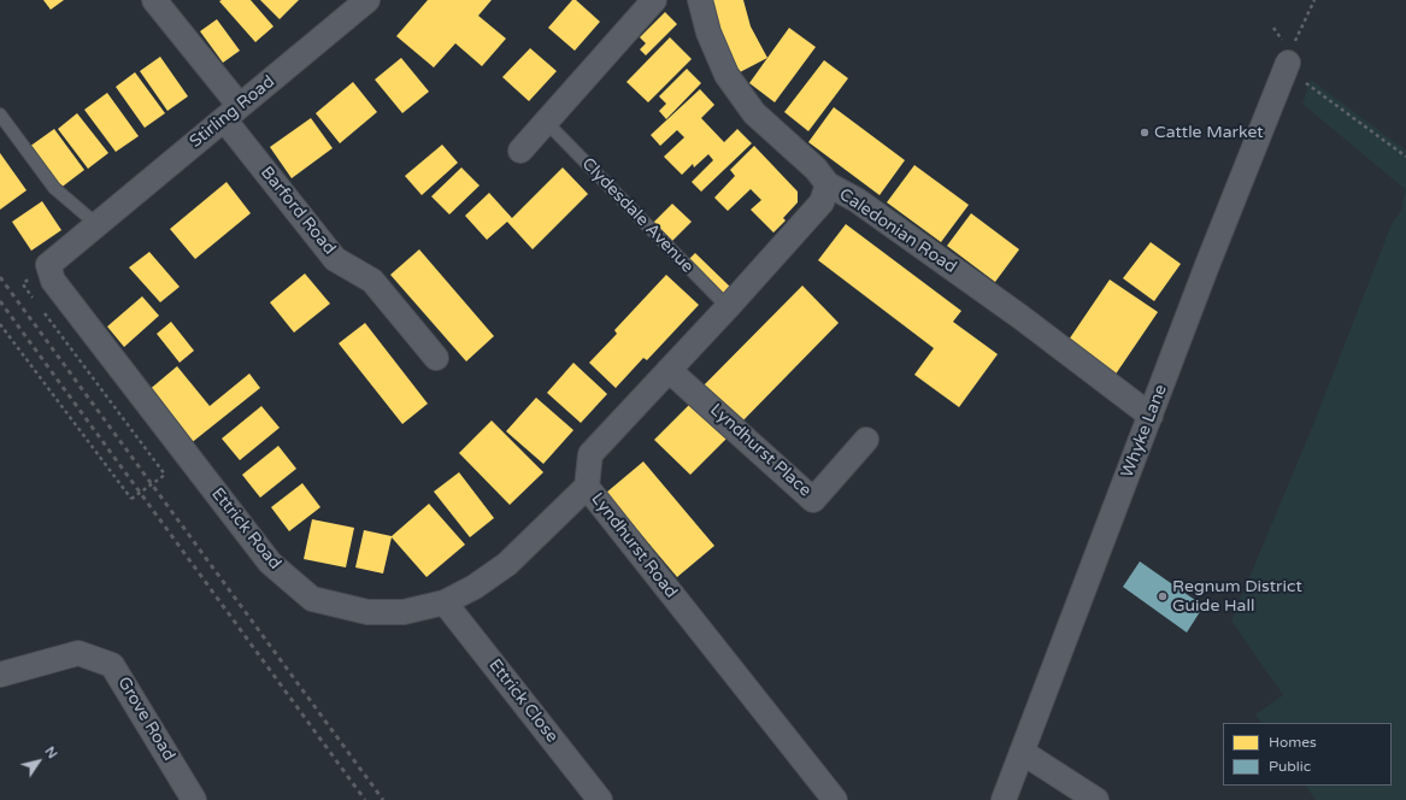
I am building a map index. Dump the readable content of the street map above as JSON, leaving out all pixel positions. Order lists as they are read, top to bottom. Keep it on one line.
{"streets":{"street":["Stirling Road","Barford Road","Caledonian Road","Whyke Lane","Lyndhurst Place","Ettrick Road","Lyndhurst Road","Ettrick Close","Grove Road"],"lane":["Clydesdale Avenue"]},"crossings":[["Stirling Road","Barford Road"],["Stirling Road","Ettrick Road"],["Clydesdale Avenue","Lyndhurst Road"],["Caledonian Road","Whyke Lane"],["Caledonian Road","Lyndhurst Road"],["Lyndhurst Place","Lyndhurst Road"],["Ettrick Road","Lyndhurst Road"],["Ettrick Road","Ettrick Close"]],"places":["Cattle Market","Regnum District Guide Hall"],"legend":["Homes","Public"],"north":"top right"}
